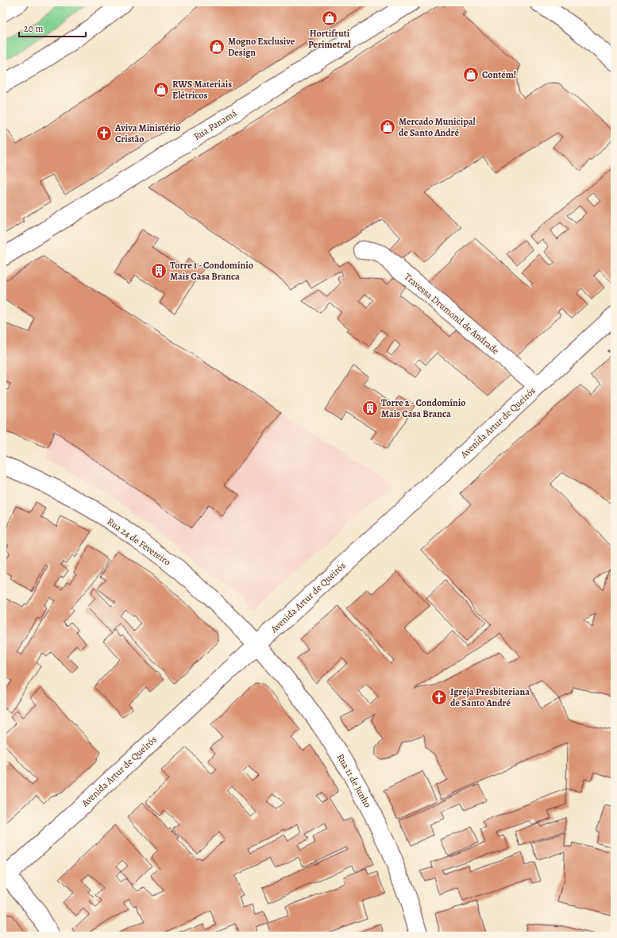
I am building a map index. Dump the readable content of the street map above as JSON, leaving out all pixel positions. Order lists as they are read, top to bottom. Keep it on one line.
{"streets":{"main road":["Rua Panamá","Travessa Drumond de Andrade","Avenida Artur de Queirós","Rua 24 de Fevereiro","Rua 11 de Junho"]},"crossings":[["Travessa Drumond de Andrade","Avenida Artur de Queirós"],["Avenida Artur de Queirós","Rua 24 de Fevereiro"],["Avenida Artur de Queirós","Rua 11 de Junho"],["Rua 24 de Fevereiro","Rua 11 de Junho"]],"places":{"shop":["Hortifruti Perimetral","Mogno Exclusive Design","Contém!","RWS Materiais Elétricos","Mercado Municipal de Santo André"],"church":["Aviva Ministério Cristão","Igreja Presbiteriana de Santo André"],"building":["Torre 1 - Condomínio Mais Casa Branca","Torre 2 - Condomínio Mais Casa Branca"]},"scale_bar":"20 m"}
